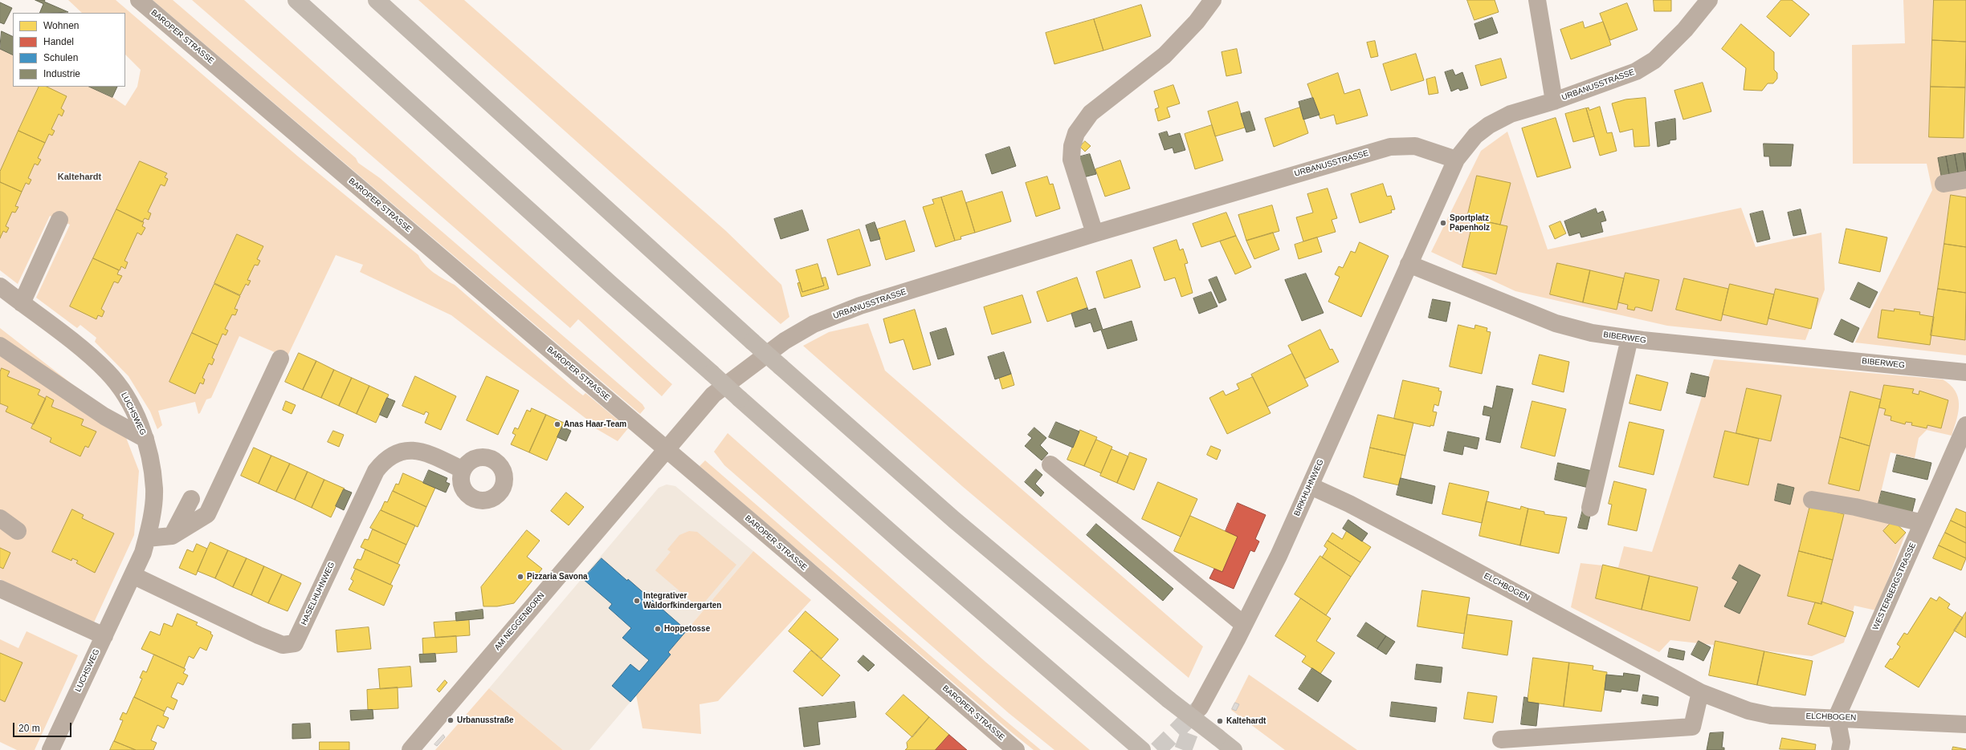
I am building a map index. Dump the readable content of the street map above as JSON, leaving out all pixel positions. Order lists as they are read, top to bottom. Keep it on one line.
{"streets":{"street":["BAROPER STRASSE","URBANUSSTRASSE","BIBERWEG","LUCHSWEG","BIRKHUHNWEG","WESTERBERGSTRASSE","ELCHBOGEN","HASELHUHNWEG","AM NEGGENBORN"]},"crossings":[["BAROPER STRASSE","URBANUSSTRASSE"],["BAROPER STRASSE","AM NEGGENBORN"],["URBANUSSTRASSE","AM NEGGENBORN"],["BIBERWEG","BIRKHUHNWEG"],["LUCHSWEG","HASELHUHNWEG"],["BIRKHUHNWEG","ELCHBOGEN"],["WESTERBERGSTRASSE","ELCHBOGEN"]],"districts":["Kaltehardt"],"places":["Sportplatz Papenholz","Anas Haar-Team","Pizzaria Savona","Integrativer Waldorfkindergarten","Hoppetosse","Urbanusstraße","Kaltehardt"],"legend":["Wohnen","Handel","Schulen","Industrie"],"scale_bar":"20 m"}
